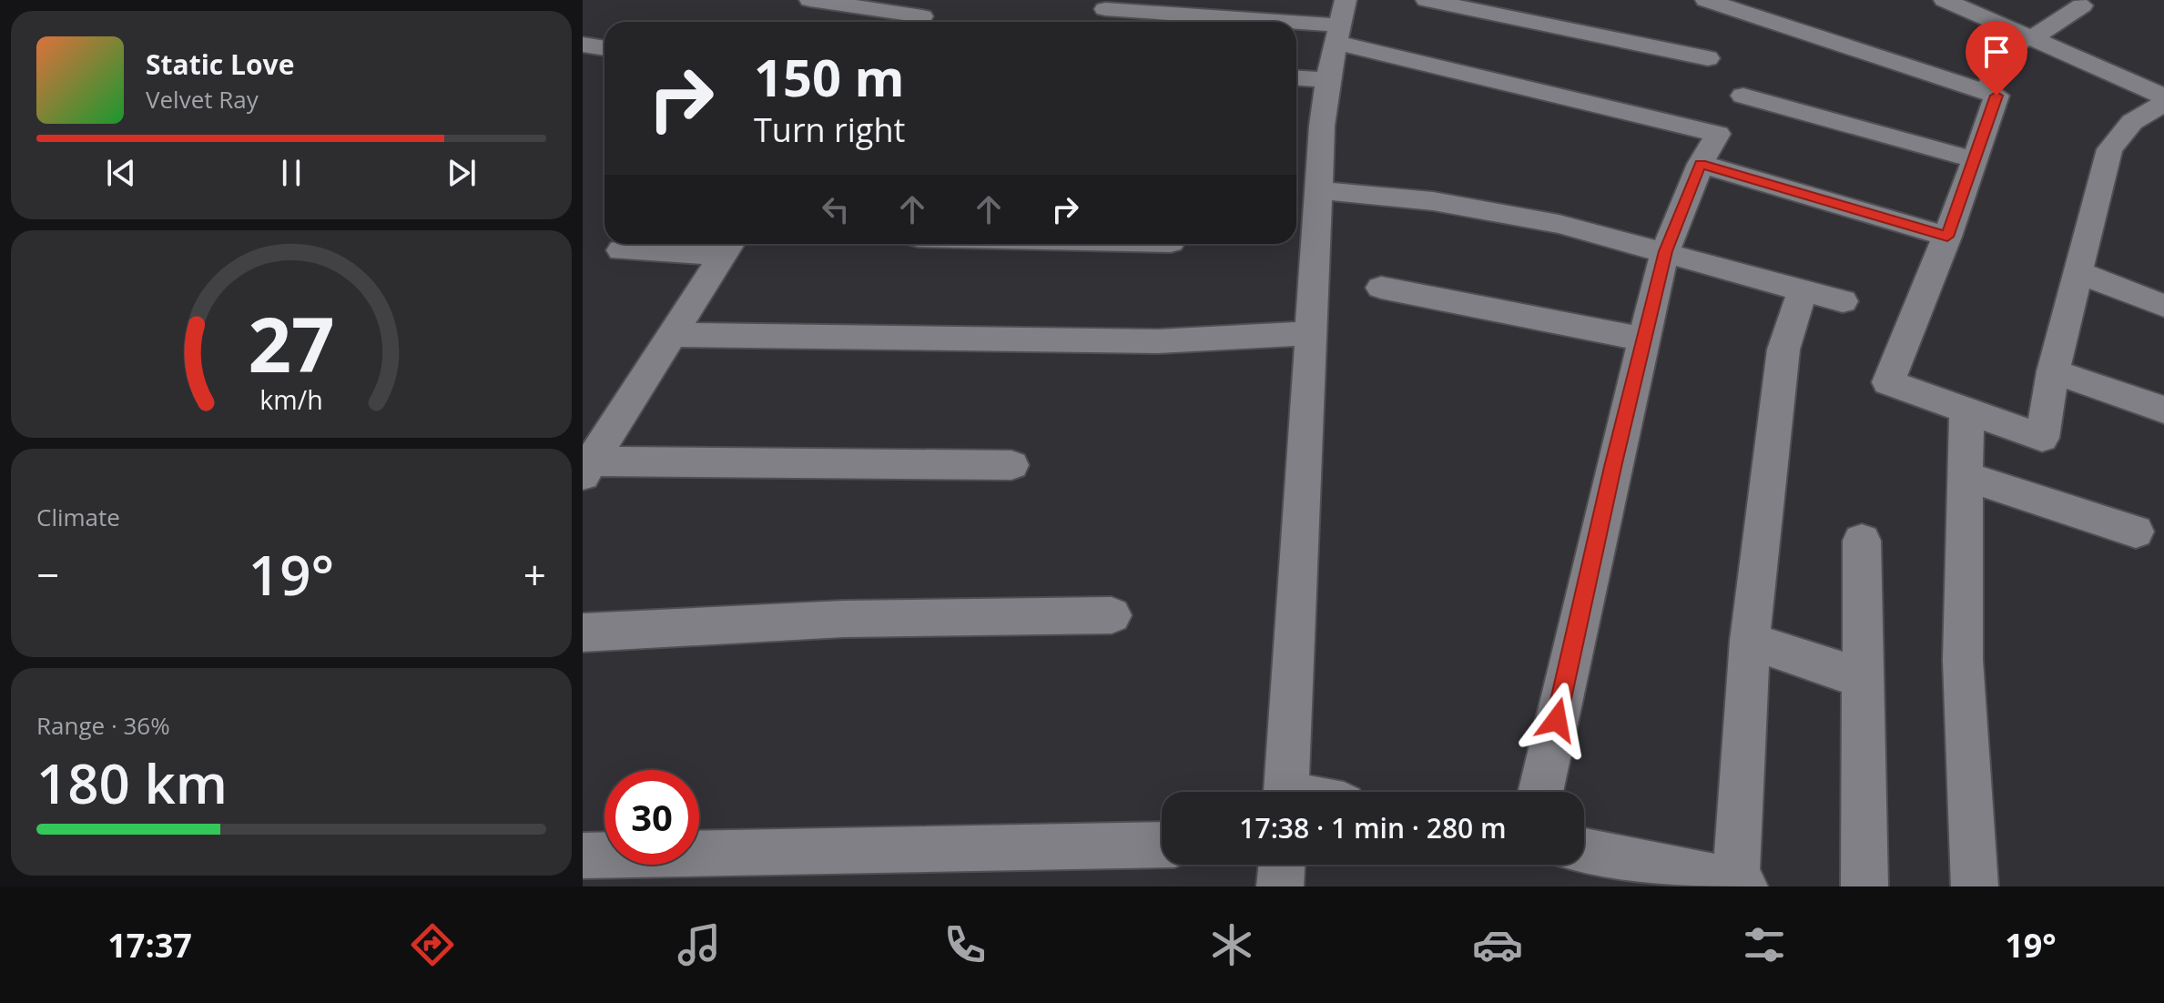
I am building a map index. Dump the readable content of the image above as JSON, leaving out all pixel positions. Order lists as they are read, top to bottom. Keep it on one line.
{"page":{"turn":["150 m","Turn right"],"song":["Static Love","Velvet Ray"],"tile":["Climate",["Range · 36%","180 km"]],"heat":["−","19°","+"],"limit":"30","trip":"17:38 · 1 min · 280 m","tabs":["17:37","19°"],"gauge":["27","km/h"]}}
